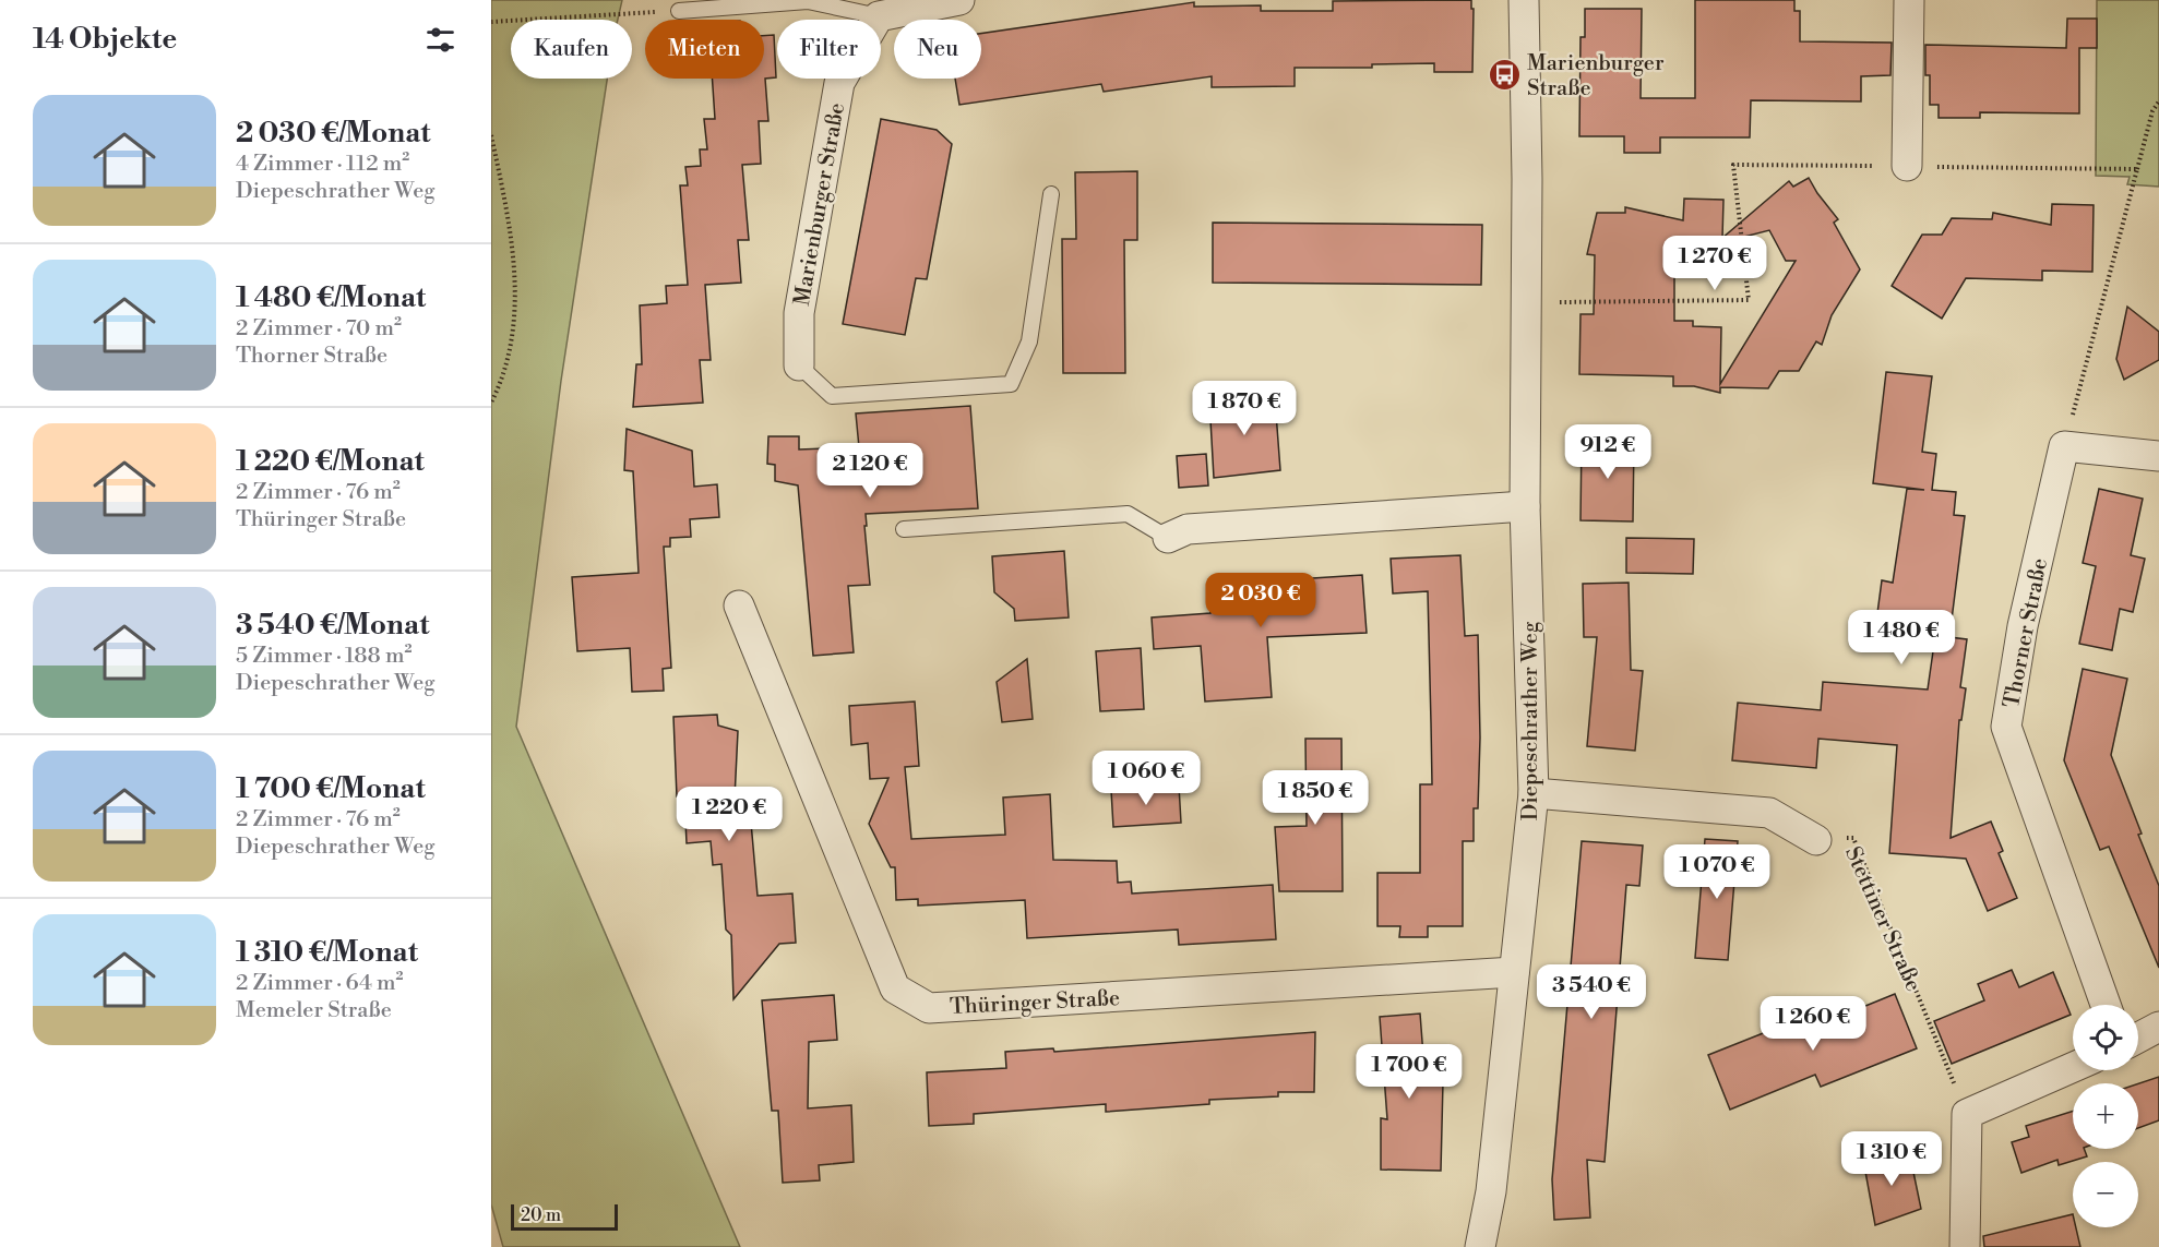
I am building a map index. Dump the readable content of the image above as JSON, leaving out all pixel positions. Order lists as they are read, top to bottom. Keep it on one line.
{"streets":{"street":["Marienburger Straße","Thorner Straße","Diepeschrather Weg","Stettiner Straße","Thüringer Straße"]},"crossings":[["Diepeschrather Weg","Stettiner Straße"],["Diepeschrather Weg","Thüringer Straße"]],"places":{"bus stop":["Marienburger Straße"]},"scale_bar":"20 m","page":{"heading":"14 Objekte","chip":["Kaufen","Mieten","Filter","Neu"],"list":[{"name":"2 030 €/Monat","note":"4 Zimmer · 112 m² · Diepeschrather Weg"},{"name":"1 480 €/Monat","note":"2 Zimmer · 70 m² · Thorner Straße"},{"name":"1 220 €/Monat","note":"2 Zimmer · 76 m² · Thüringer Straße"},{"name":"3 540 €/Monat","note":"5 Zimmer · 188 m² · Diepeschrather Weg"},{"name":"1 700 €/Monat","note":"2 Zimmer · 76 m² · Diepeschrather Weg"},{"name":"1 310 €/Monat","note":"2 Zimmer · 64 m² · Memeler Straße"}],"price":["1 270 €","1 870 €","912 €","2 120 €","2 030 €","1 480 €","1 060 €","1 850 €","1 220 €","1 070 €","3 540 €","1 260 €","1 700 €","1 310 €"],"map_buttons":["+","−"],"scale":"20 m"}}
